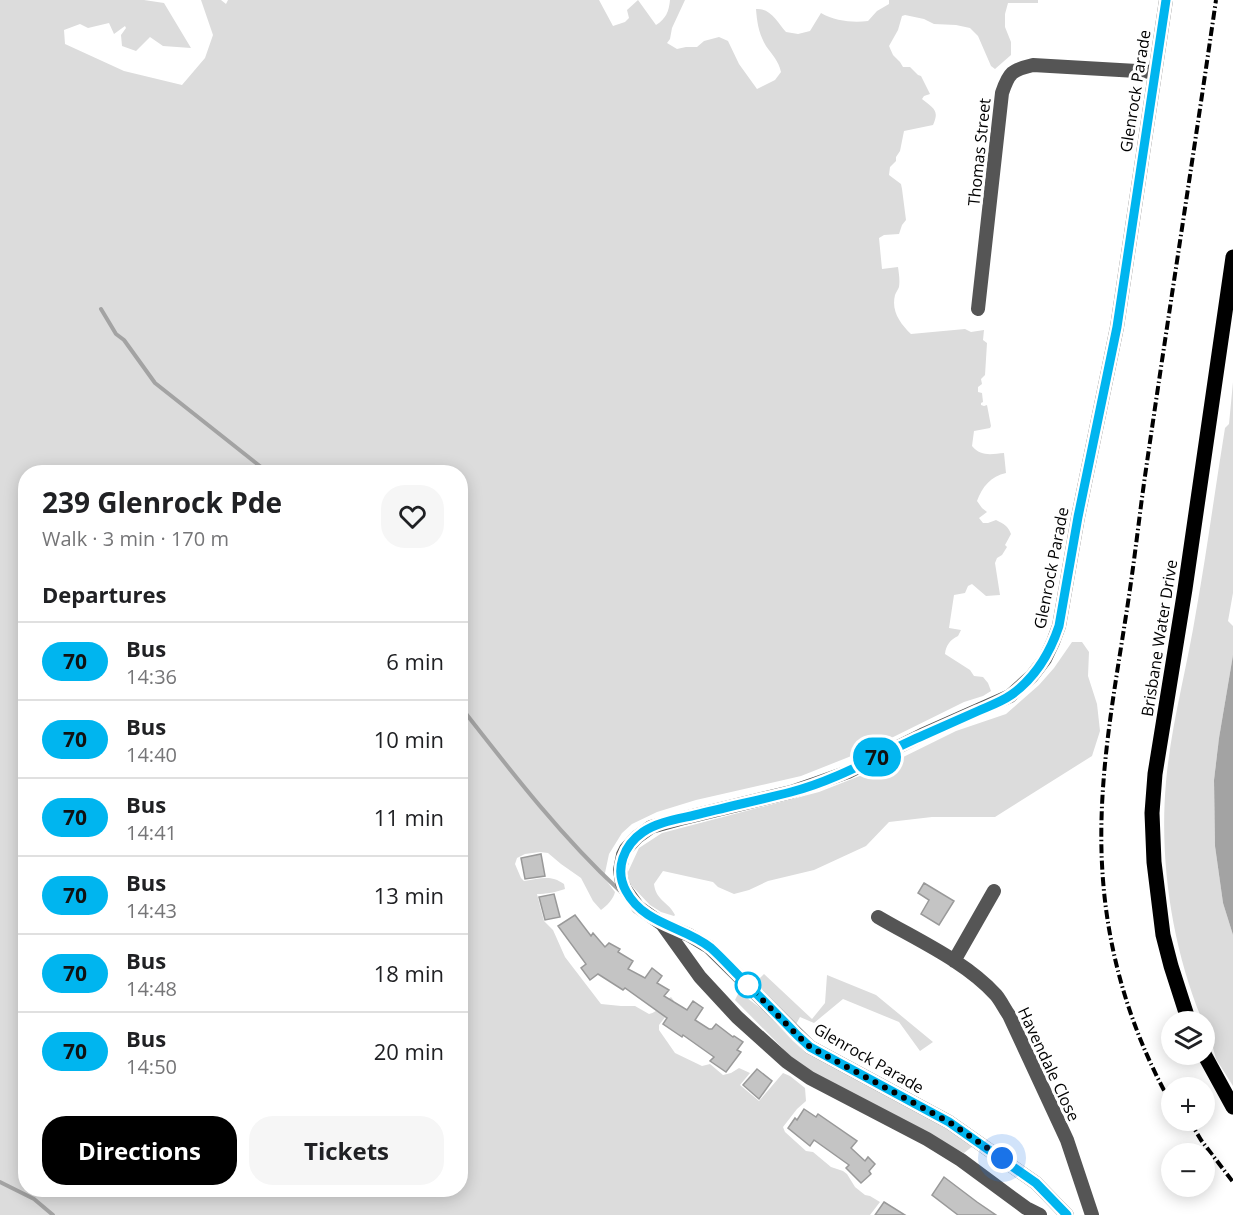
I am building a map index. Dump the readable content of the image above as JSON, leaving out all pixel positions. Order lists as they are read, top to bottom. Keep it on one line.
{"streets":{"main road":["Brisbane Water Drive"],"street":["Glenrock Parade","Thomas Street","Havendale Close"]},"crossings":[["Glenrock Parade","Thomas Street"]],"lines":["bus line 70"],"page":{"on_map":"70","heading":[["239 Glenrock Pde","Walk · 3 min · 170 m"],"Departures"],"list":[{"mark":"70","name":"Bus","note":"14:36","value":"6 min"},{"mark":"70","name":"Bus","note":"14:40","value":"10 min"},{"mark":"70","name":"Bus","note":"14:41","value":"11 min"},{"mark":"70","name":"Bus","note":"14:43","value":"13 min"},{"mark":"70","name":"Bus","note":"14:48","value":"18 min"},{"mark":"70","name":"Bus","note":"14:50","value":"20 min"}],"map_buttons":["+","−"],"buttons":["Directions","Tickets"]}}
